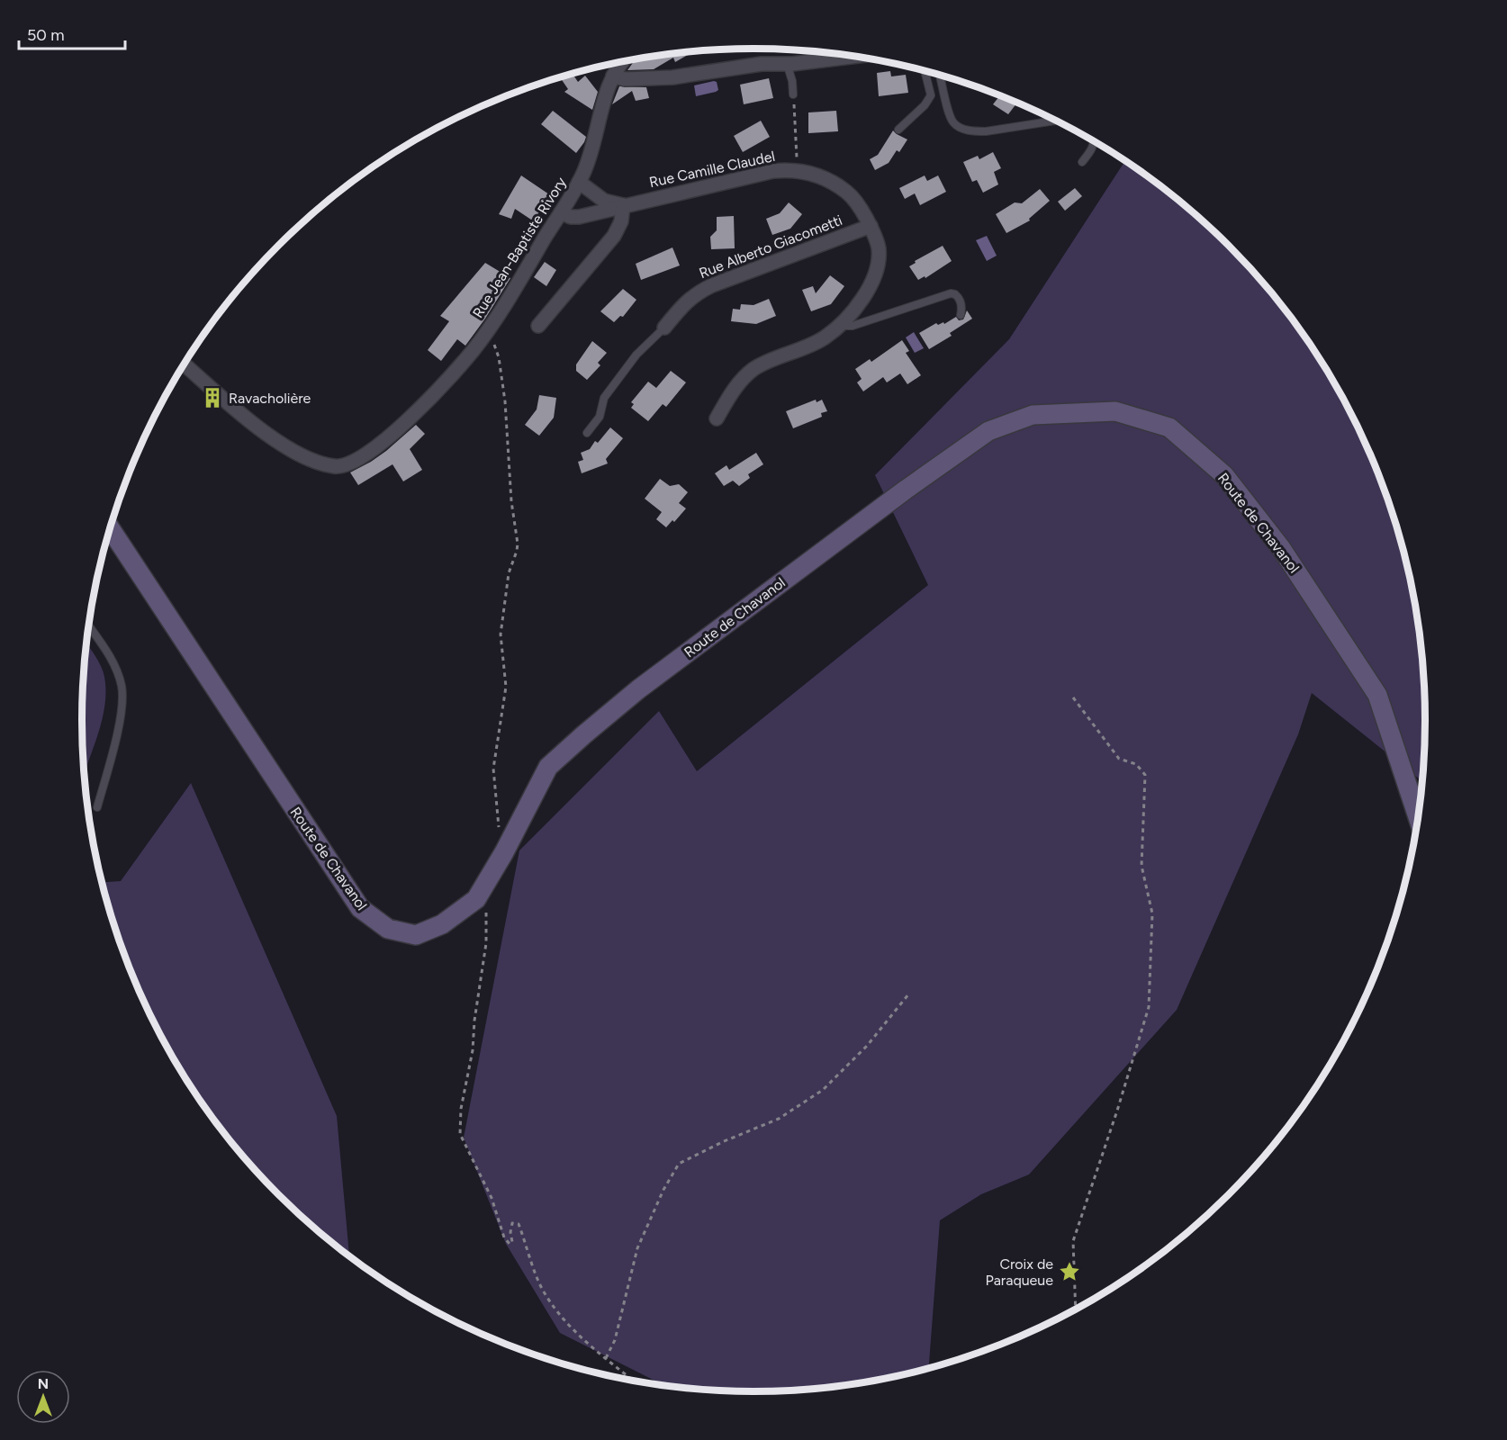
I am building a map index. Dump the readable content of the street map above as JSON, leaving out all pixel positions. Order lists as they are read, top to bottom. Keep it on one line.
{"streets":{"street":["Rue Camille Claudel","Rue Alberto Giacometti","Rue Jean-Baptiste Rivory","Route de Chavanol"]},"crossings":[["Rue Camille Claudel","Rue Alberto Giacometti"],["Rue Camille Claudel","Rue Jean-Baptiste Rivory"]],"places":{"building":["Ravacholière"],"place":["Croix de Paraqueue"]},"scale_bar":"50 m","north":"top"}
